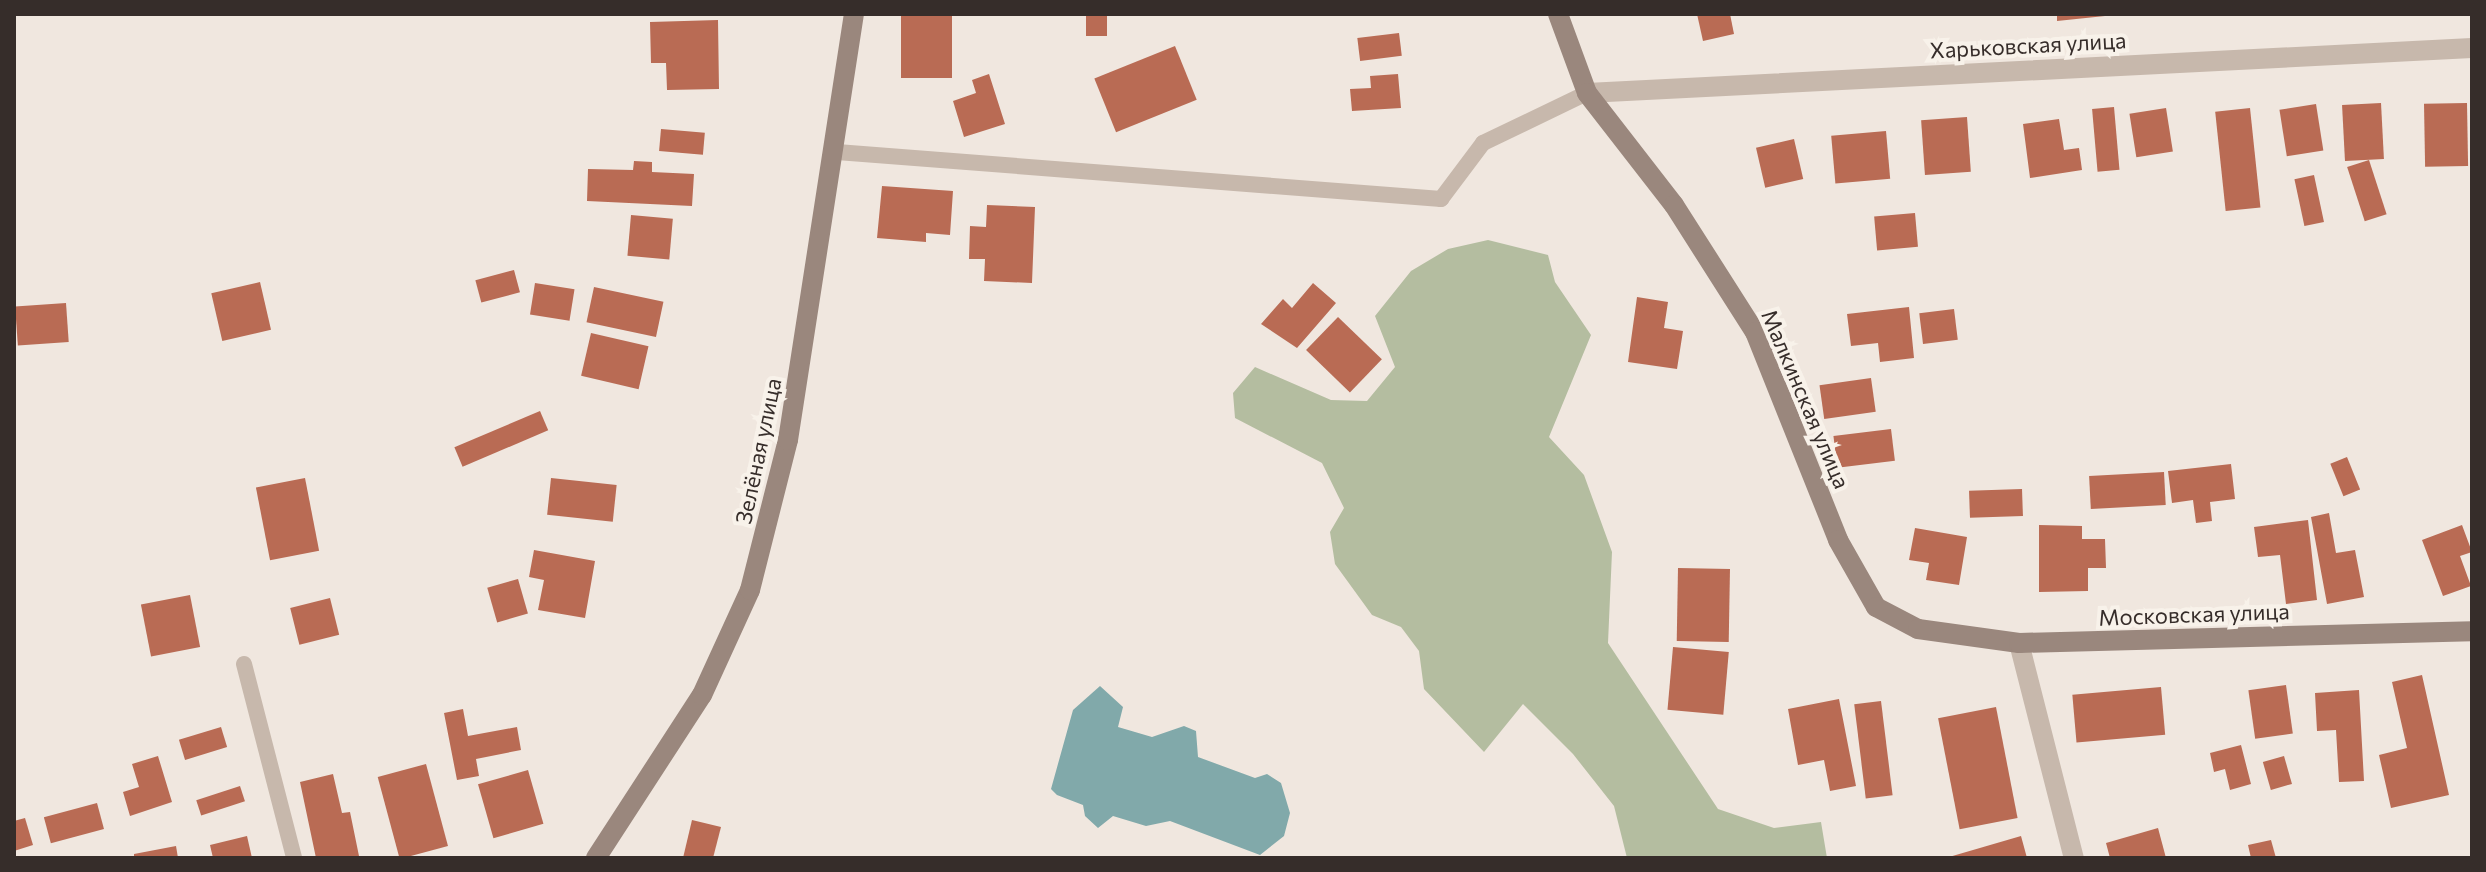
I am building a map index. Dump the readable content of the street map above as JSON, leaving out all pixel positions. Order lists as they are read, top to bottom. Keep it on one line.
{"streets":{"street":["Харьковская улица","Малкинская улица","Зелёная улица","Московская улица"]},"crossings":[["Харьковская улица","Малкинская улица"],["Малкинская улица","Московская улица"]]}
